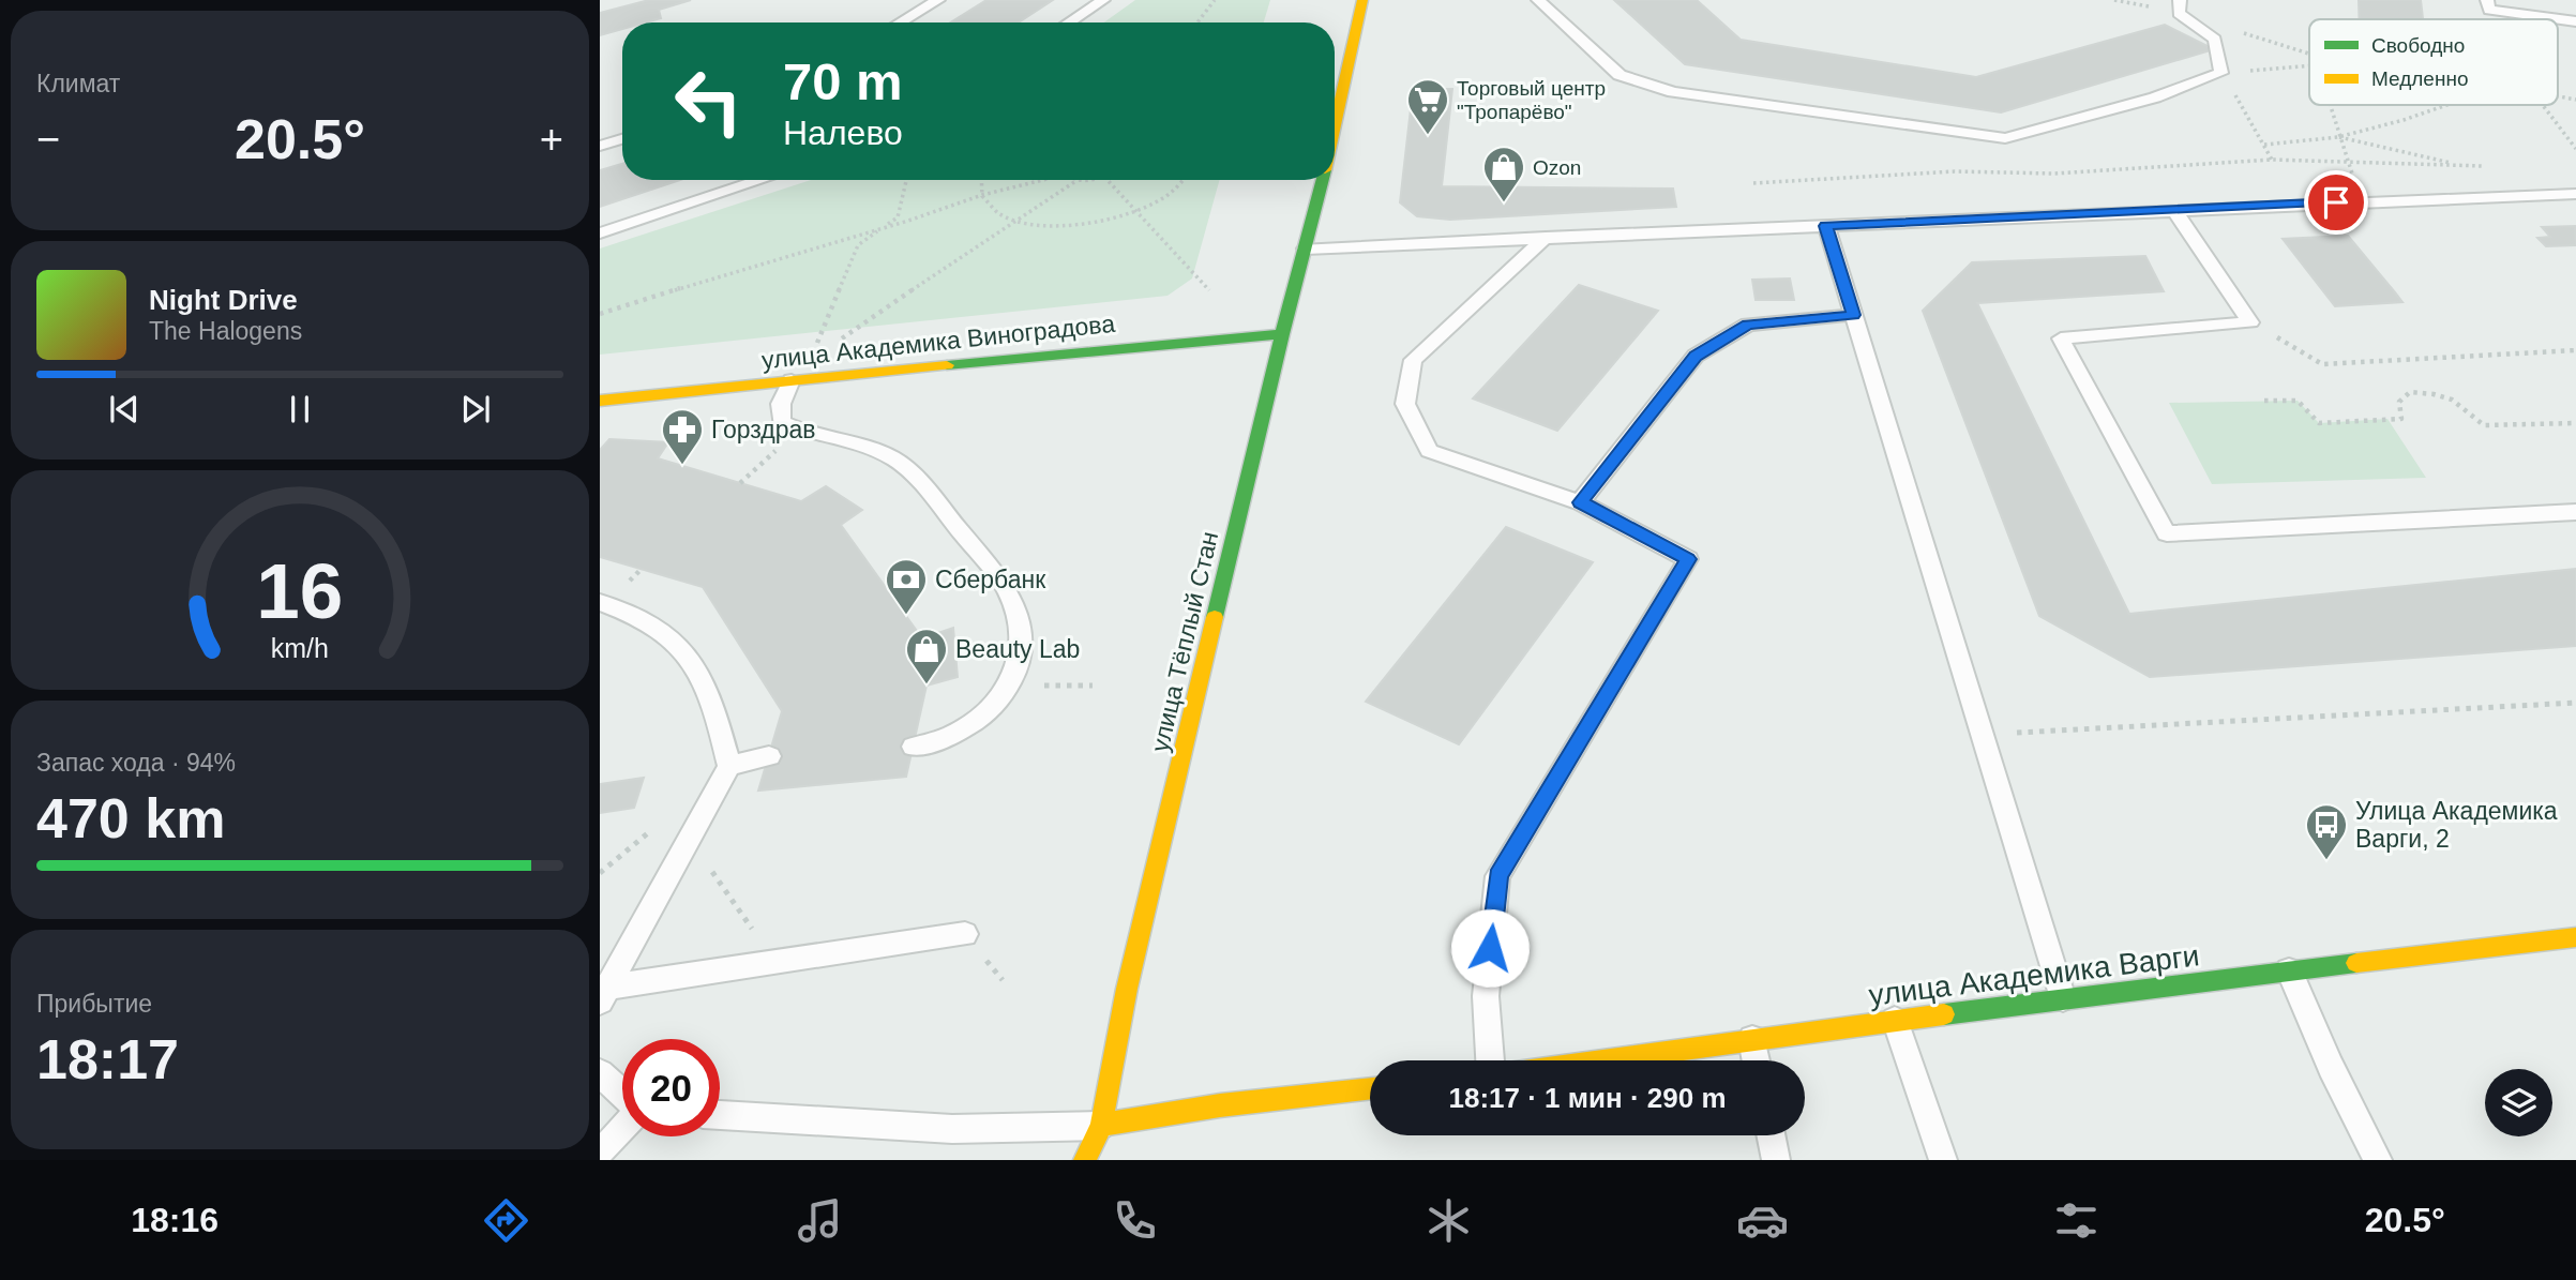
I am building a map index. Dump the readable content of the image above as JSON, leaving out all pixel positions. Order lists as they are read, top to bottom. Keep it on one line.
{"streets":{"street":["улица Академика Виноградова","улица Тёплый Стан","улица Академика Варги"]},"crossings":[["улица Академика Виноградова","улица Тёплый Стан"]],"places":{"supermarket":["Торговый центр \"Тропарёво\""],"shop":["Ozon","Beauty Lab"],"pharmacy":["Горздрав"],"bank":["Сбербанк"],"bus stop":["Улица Академика Варги, 2"]},"legend":["Свободно","Медленно"],"page":{"tile":["Климат",["Запас хода · 94%","470 km"],["Прибытие","18:17"]],"turn":["70 m","Налево"],"heat":["−","20.5°","+"],"song":["Night Drive","The Halogens"],"limit":"20","trip":"18:17 · 1 мин · 290 m","tabs":["18:16","20.5°"],"gauge":["16","km/h"]}}
